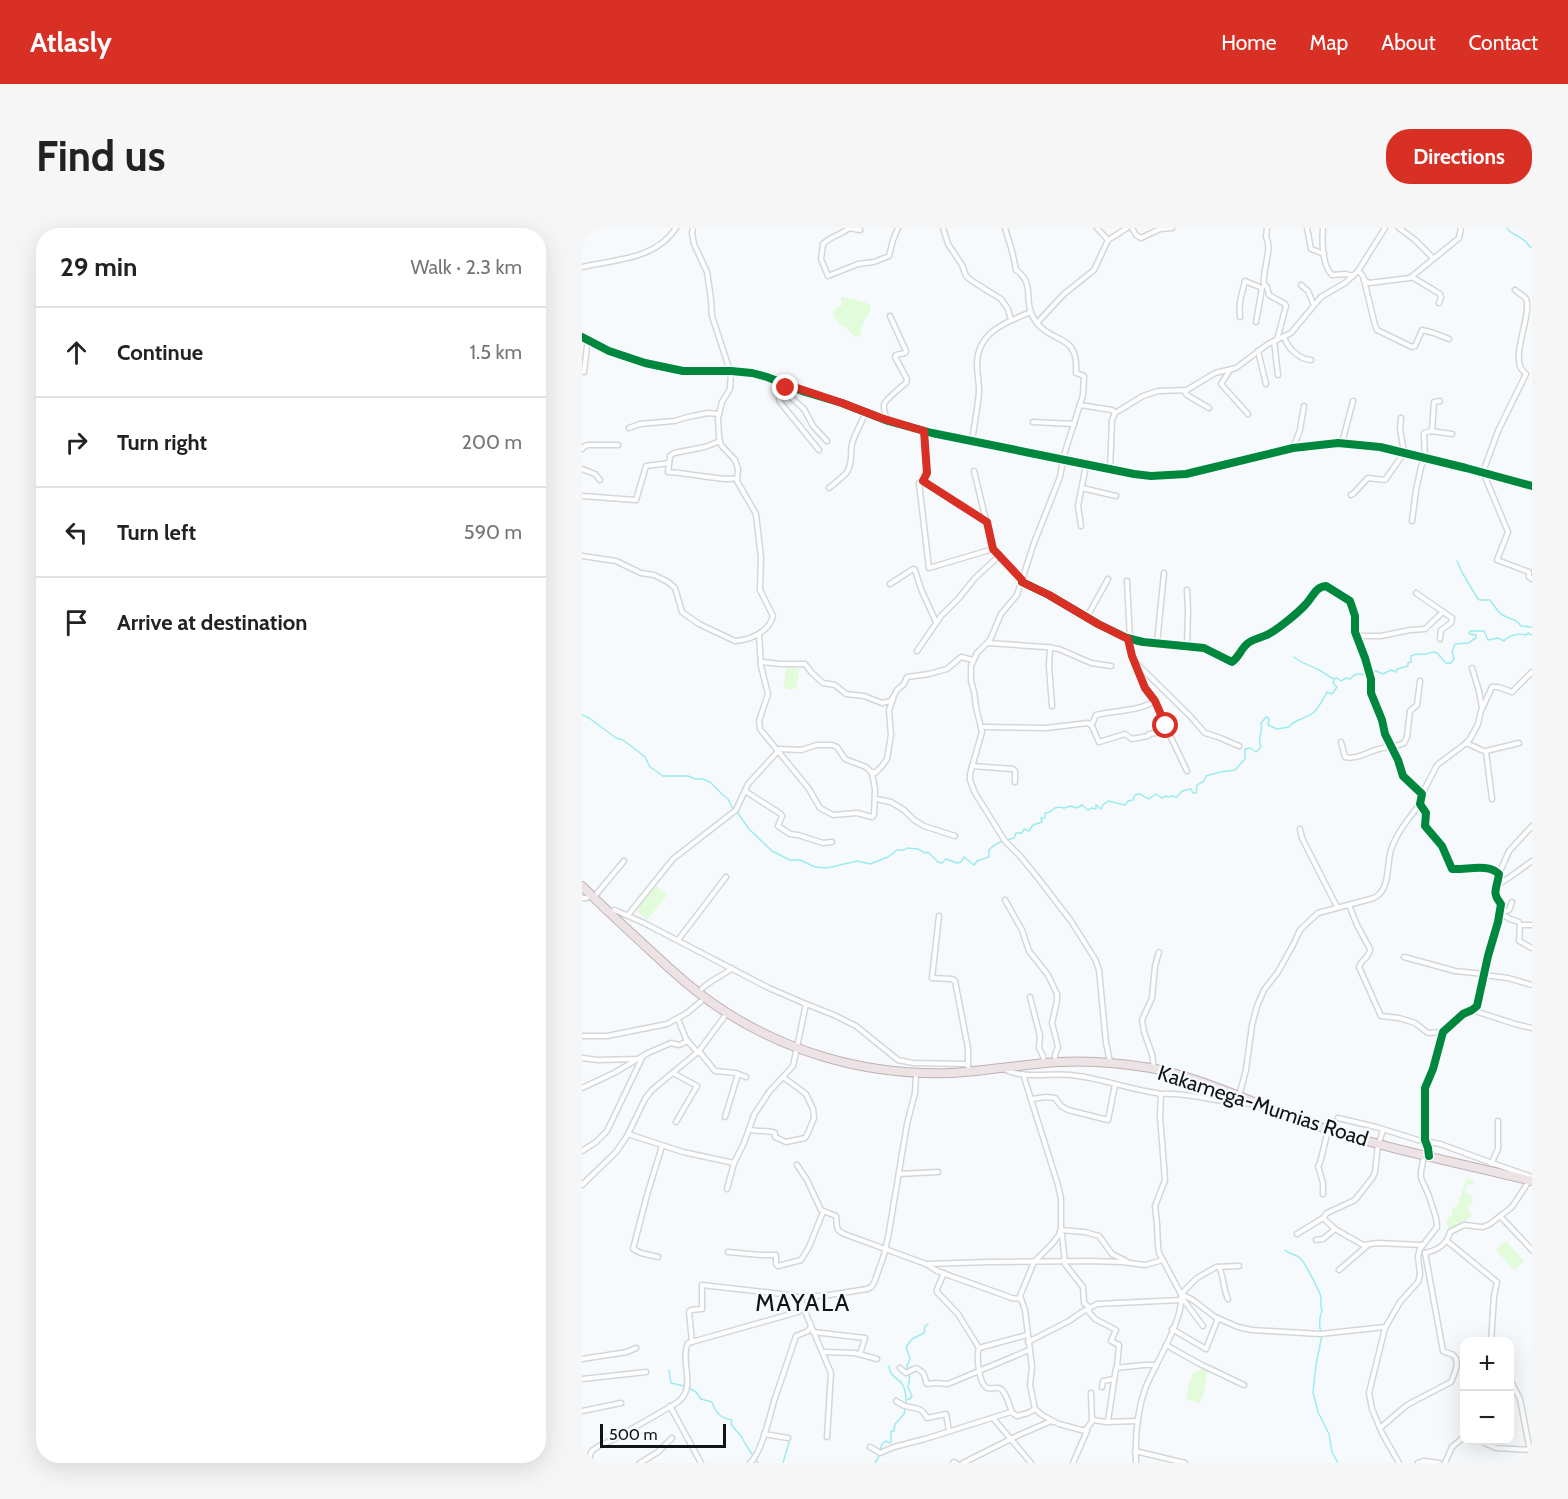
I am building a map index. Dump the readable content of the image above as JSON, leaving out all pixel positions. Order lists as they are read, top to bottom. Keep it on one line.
{"streets":{"highway":["Kakamega-Mumias Road"]},"districts":["MAYALA"],"scale_bar":"500 m","page":{"header":"Atlasly","nav":["Home","Map","About","Contact"],"buttons":"Directions","title":"Find us","heading":["29 min","Walk · 2.3 km"],"list":[["Continue","1.5 km"],["Turn right","200 m"],["Turn left","590 m"],"Arrive at destination"],"map_buttons":["+","−"],"scale":"500 m"}}
